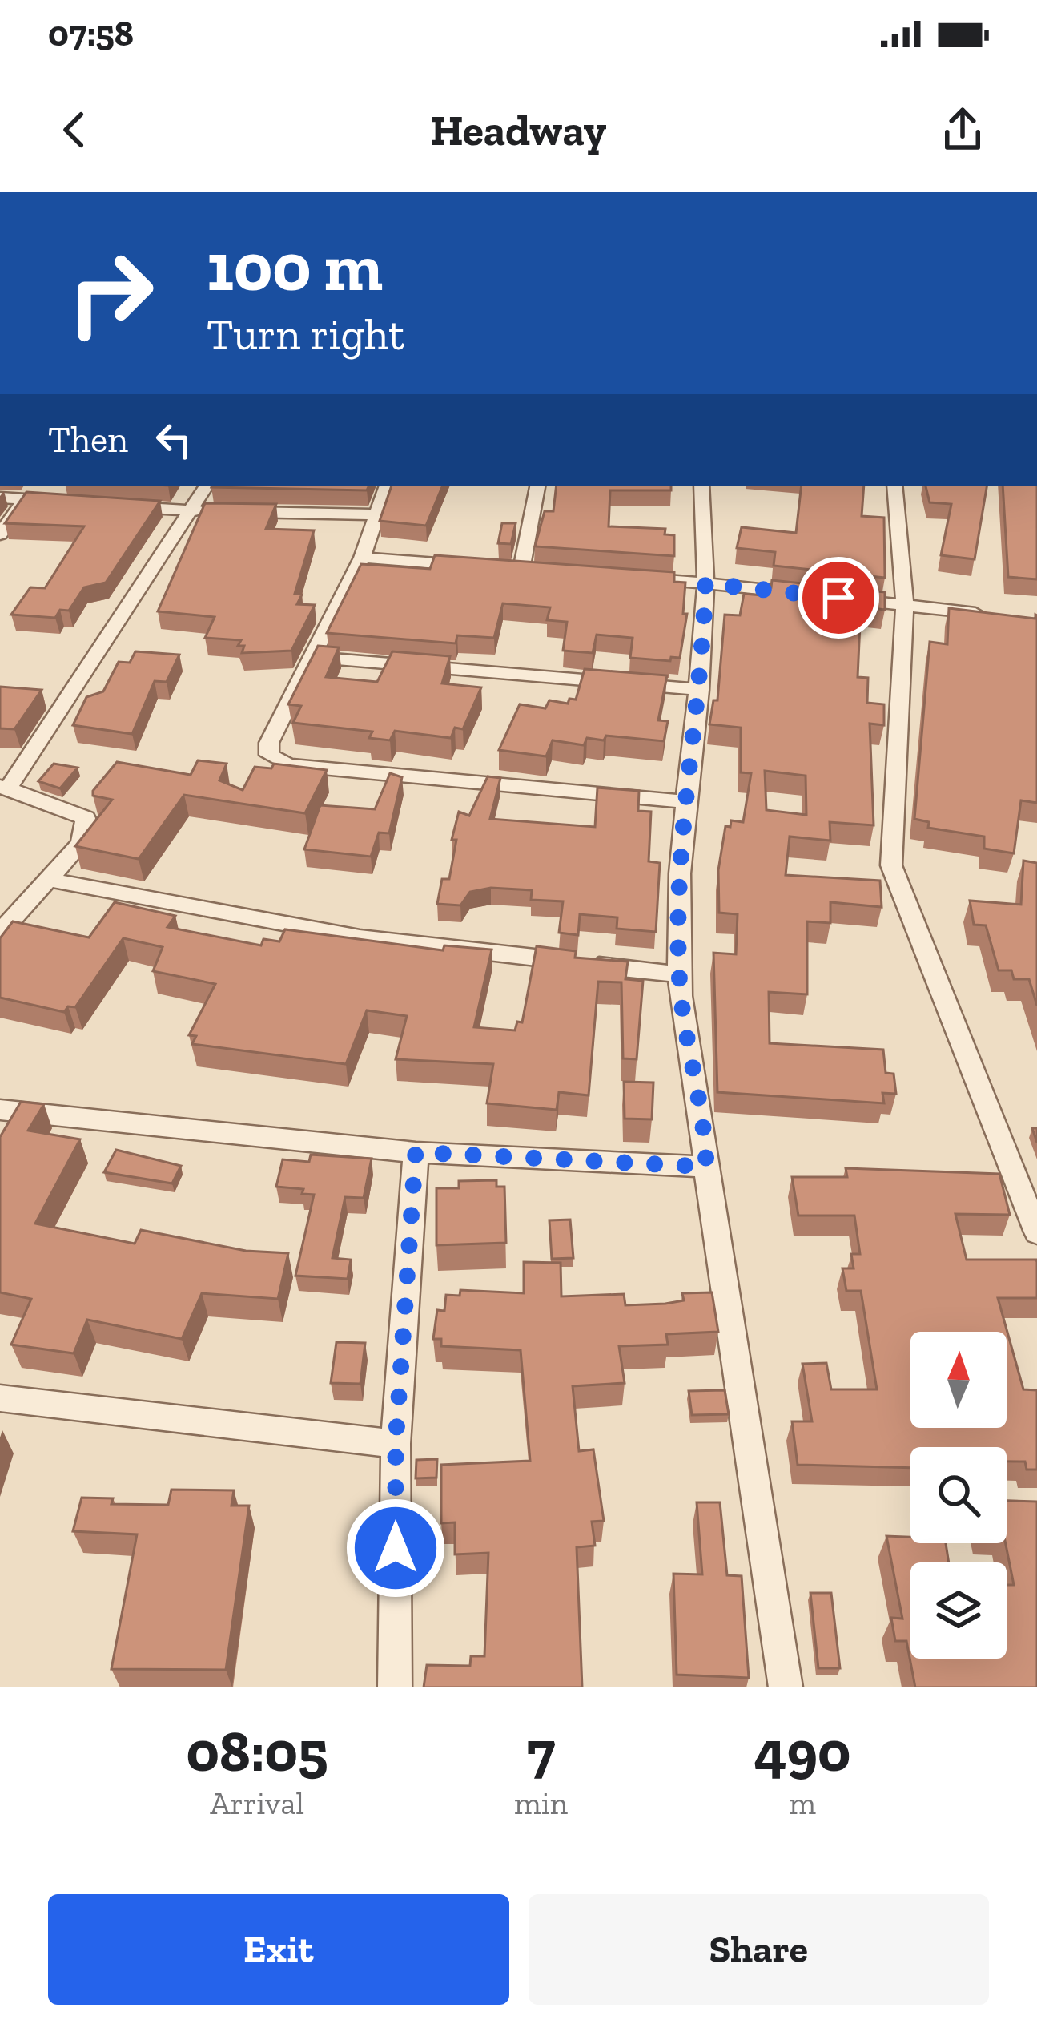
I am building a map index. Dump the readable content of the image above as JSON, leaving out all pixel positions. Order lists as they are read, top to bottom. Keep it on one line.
{"north":"top","page":{"status":"07:58","header":"Headway","turn":["100 m","Turn right"],"then":"Then","eta":["08:05","Arrival","7","min","490","m"],"buttons":["Exit","Share"]}}
